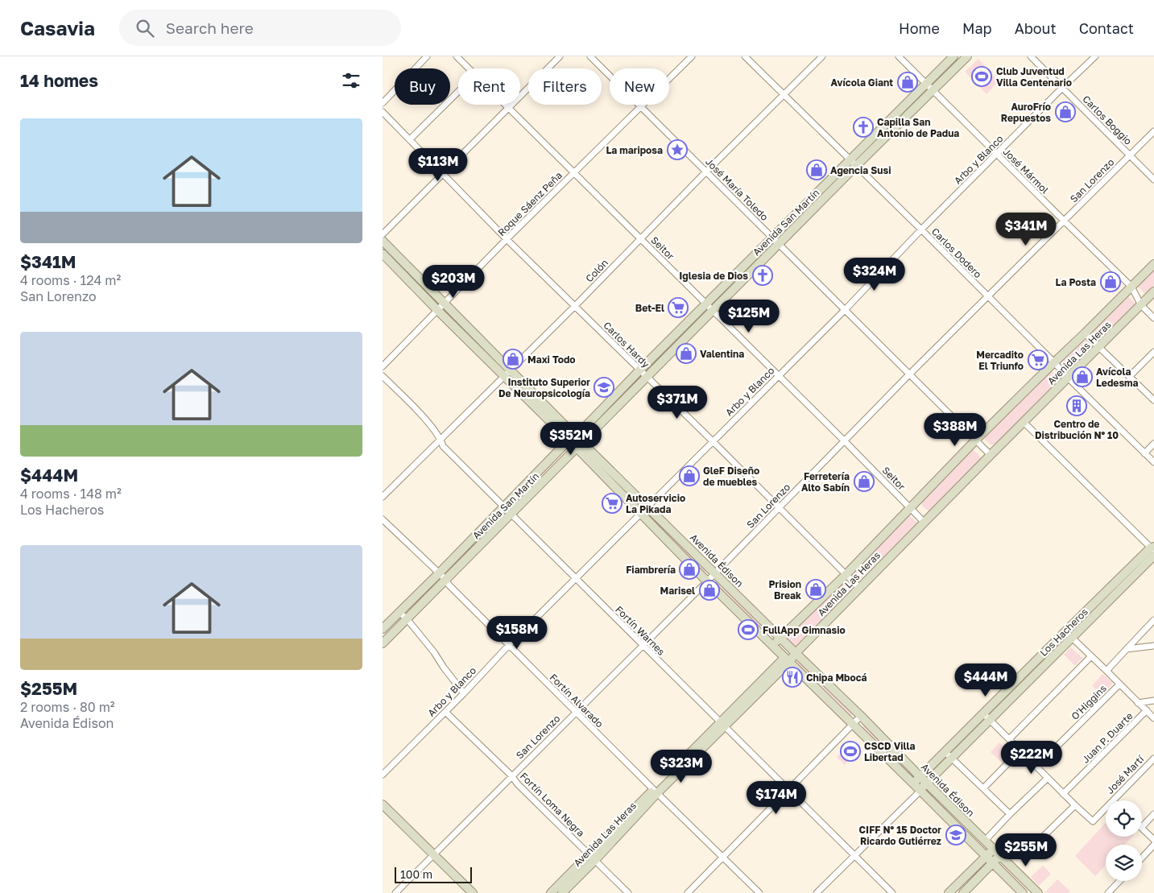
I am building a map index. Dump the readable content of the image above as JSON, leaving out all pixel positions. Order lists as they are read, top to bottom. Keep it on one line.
{"streets":{"main road":["Avenida San Martín","Avenida Las Heras","Avenida Édison","Los Hacheros"],"street":["Carlos Boggio","Arbo y Blanco","José Mármol","San Lorenzo","José María Toledo","Roque Sáenz Peña","Seitor","Carlos Dodero","Colón","Carlos Hardy","Fortín Warnes","Fortín Alvarado","O'Higgins","Juan P. Duarte","José Martí","Fortín Loma Negra"]},"crossings":[["Carlos Boggio","Arbo y Blanco"],["Carlos Boggio","San Lorenzo"],["Arbo y Blanco","José Mármol"],["Arbo y Blanco","José María Toledo"],["Arbo y Blanco","Seitor"],["Arbo y Blanco","Carlos Dodero"],["Arbo y Blanco","Carlos Hardy"],["Arbo y Blanco","Avenida Édison"],["Arbo y Blanco","Fortín Warnes"],["Arbo y Blanco","Fortín Alvarado"],["Arbo y Blanco","Fortín Loma Negra"],["José Mármol","San Lorenzo"],["José Mármol","Avenida San Martín"],["José Mármol","Avenida Las Heras"],["San Lorenzo","José María Toledo"],["San Lorenzo","Seitor"],["San Lorenzo","Carlos Dodero"],["San Lorenzo","Carlos Hardy"],["San Lorenzo","Avenida Édison"],["San Lorenzo","Fortín Warnes"],["San Lorenzo","Fortín Alvarado"],["San Lorenzo","Fortín Loma Negra"],["José María Toledo","Roque Sáenz Peña"],["José María Toledo","Avenida San Martín"],["José María Toledo","Colón"],["José María Toledo","Avenida Las Heras"],["Roque Sáenz Peña","Seitor"],["Roque Sáenz Peña","Carlos Hardy"],["Roque Sáenz Peña","Avenida Édison"],["Avenida San Martín","Seitor"],["Avenida San Martín","Carlos Dodero"],["Avenida San Martín","Carlos Hardy"],["Avenida San Martín","Avenida Édison"],["Avenida San Martín","Fortín Warnes"],["Avenida San Martín","Fortín Alvarado"],["Seitor","Colón"],["Seitor","Avenida Las Heras"],["Carlos Dodero","Colón"],["Carlos Dodero","Avenida Las Heras"],["Colón","Carlos Hardy"],["Colón","Avenida Édison"],["Colón","Fortín Warnes"],["Carlos Hardy","Avenida Las Heras"],["Avenida Las Heras","Avenida Édison"],["Avenida Las Heras","Fortín Warnes"],["Avenida Las Heras","Fortín Alvarado"],["Avenida Las Heras","Fortín Loma Negra"],["Avenida Édison","Los Hacheros"],["Fortín Warnes","Los Hacheros"]],"places":{"sports":["Club Juventud Villa Centenario","FullApp Gimnasio","CSCD Villa Libertad"],"shop":["Avícola Giant","AuroFrío Repuestos","Agencia Susi","La Posta","Valentina","Maxi Todo","Avícola Ledesma","GleF Diseño de muebles","Ferretería Alto Sabín","Fiambrería","Prision Break","Marisel"],"church":["Capilla San Antonio de Padua","Iglesia de Dios"],"place":["La mariposa"],"supermarket":["Bet-El","Mercadito El Triunfo","Autoservicio La Pikada"],"school or university":["Instituto Superior De Neuropsicología","CIFF Nº 15 Doctor Ricardo Gutiérrez"],"building":["Centro de Distribución Nº 10"],"restaurant":["Chipa Mbocá"]},"scale_bar":"100 m","page":{"header":"Casavia","search":"Search here","nav":["Home","Map","About","Contact"],"heading":"14 homes","chip":["Buy","Rent","Filters","New"],"list":[{"name":"$341M","note":"4 rooms · 124 m² · San Lorenzo"},{"name":"$444M","note":"4 rooms · 148 m² · Los Hacheros"},{"name":"$255M","note":"2 rooms · 80 m² · Avenida Édison"}],"price":["$113M","$341M","$324M","$203M","$125M","$371M","$388M","$352M","$158M","$444M","$222M","$323M","$174M","$255M"],"scale":"100 m"}}
